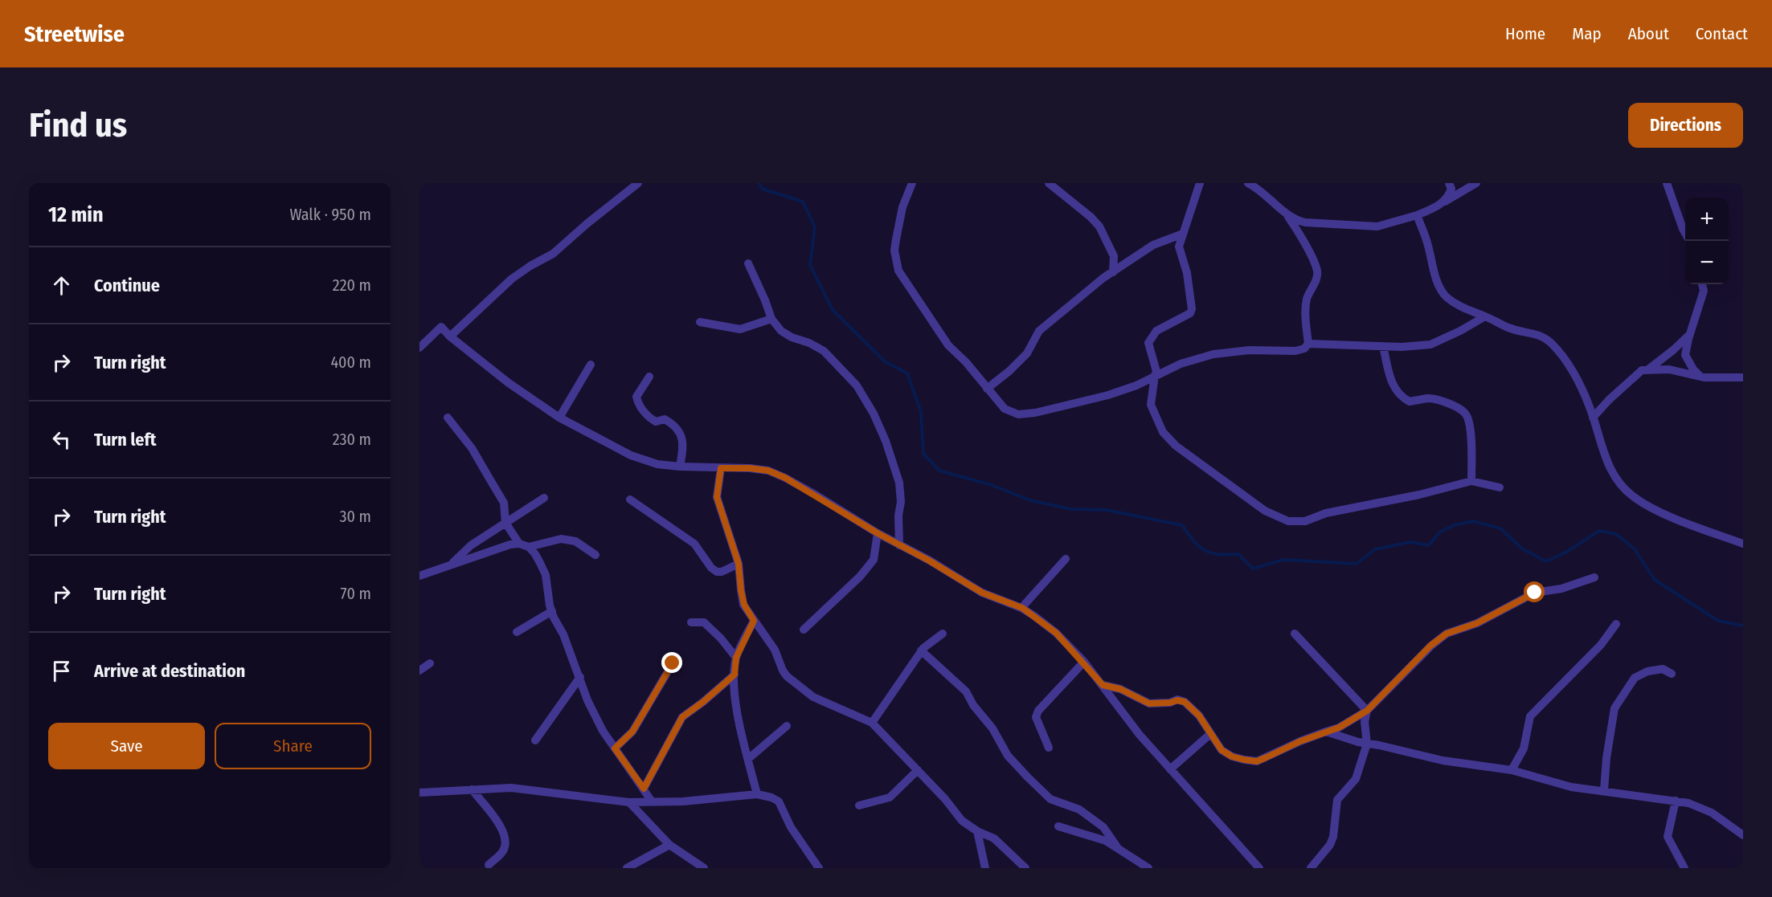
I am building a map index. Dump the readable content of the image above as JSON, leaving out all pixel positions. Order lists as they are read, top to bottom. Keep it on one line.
{"page":{"header":"Streetwise","nav":["Home","Map","About","Contact"],"buttons":["Directions",["Save","Share"]],"title":"Find us","heading":["12 min","Walk · 950 m"],"map_buttons":["+","−"],"list":[["Continue","220 m"],["Turn right","400 m"],["Turn left","230 m"],["Turn right","30 m"],["Turn right","70 m"],"Arrive at destination"]}}
